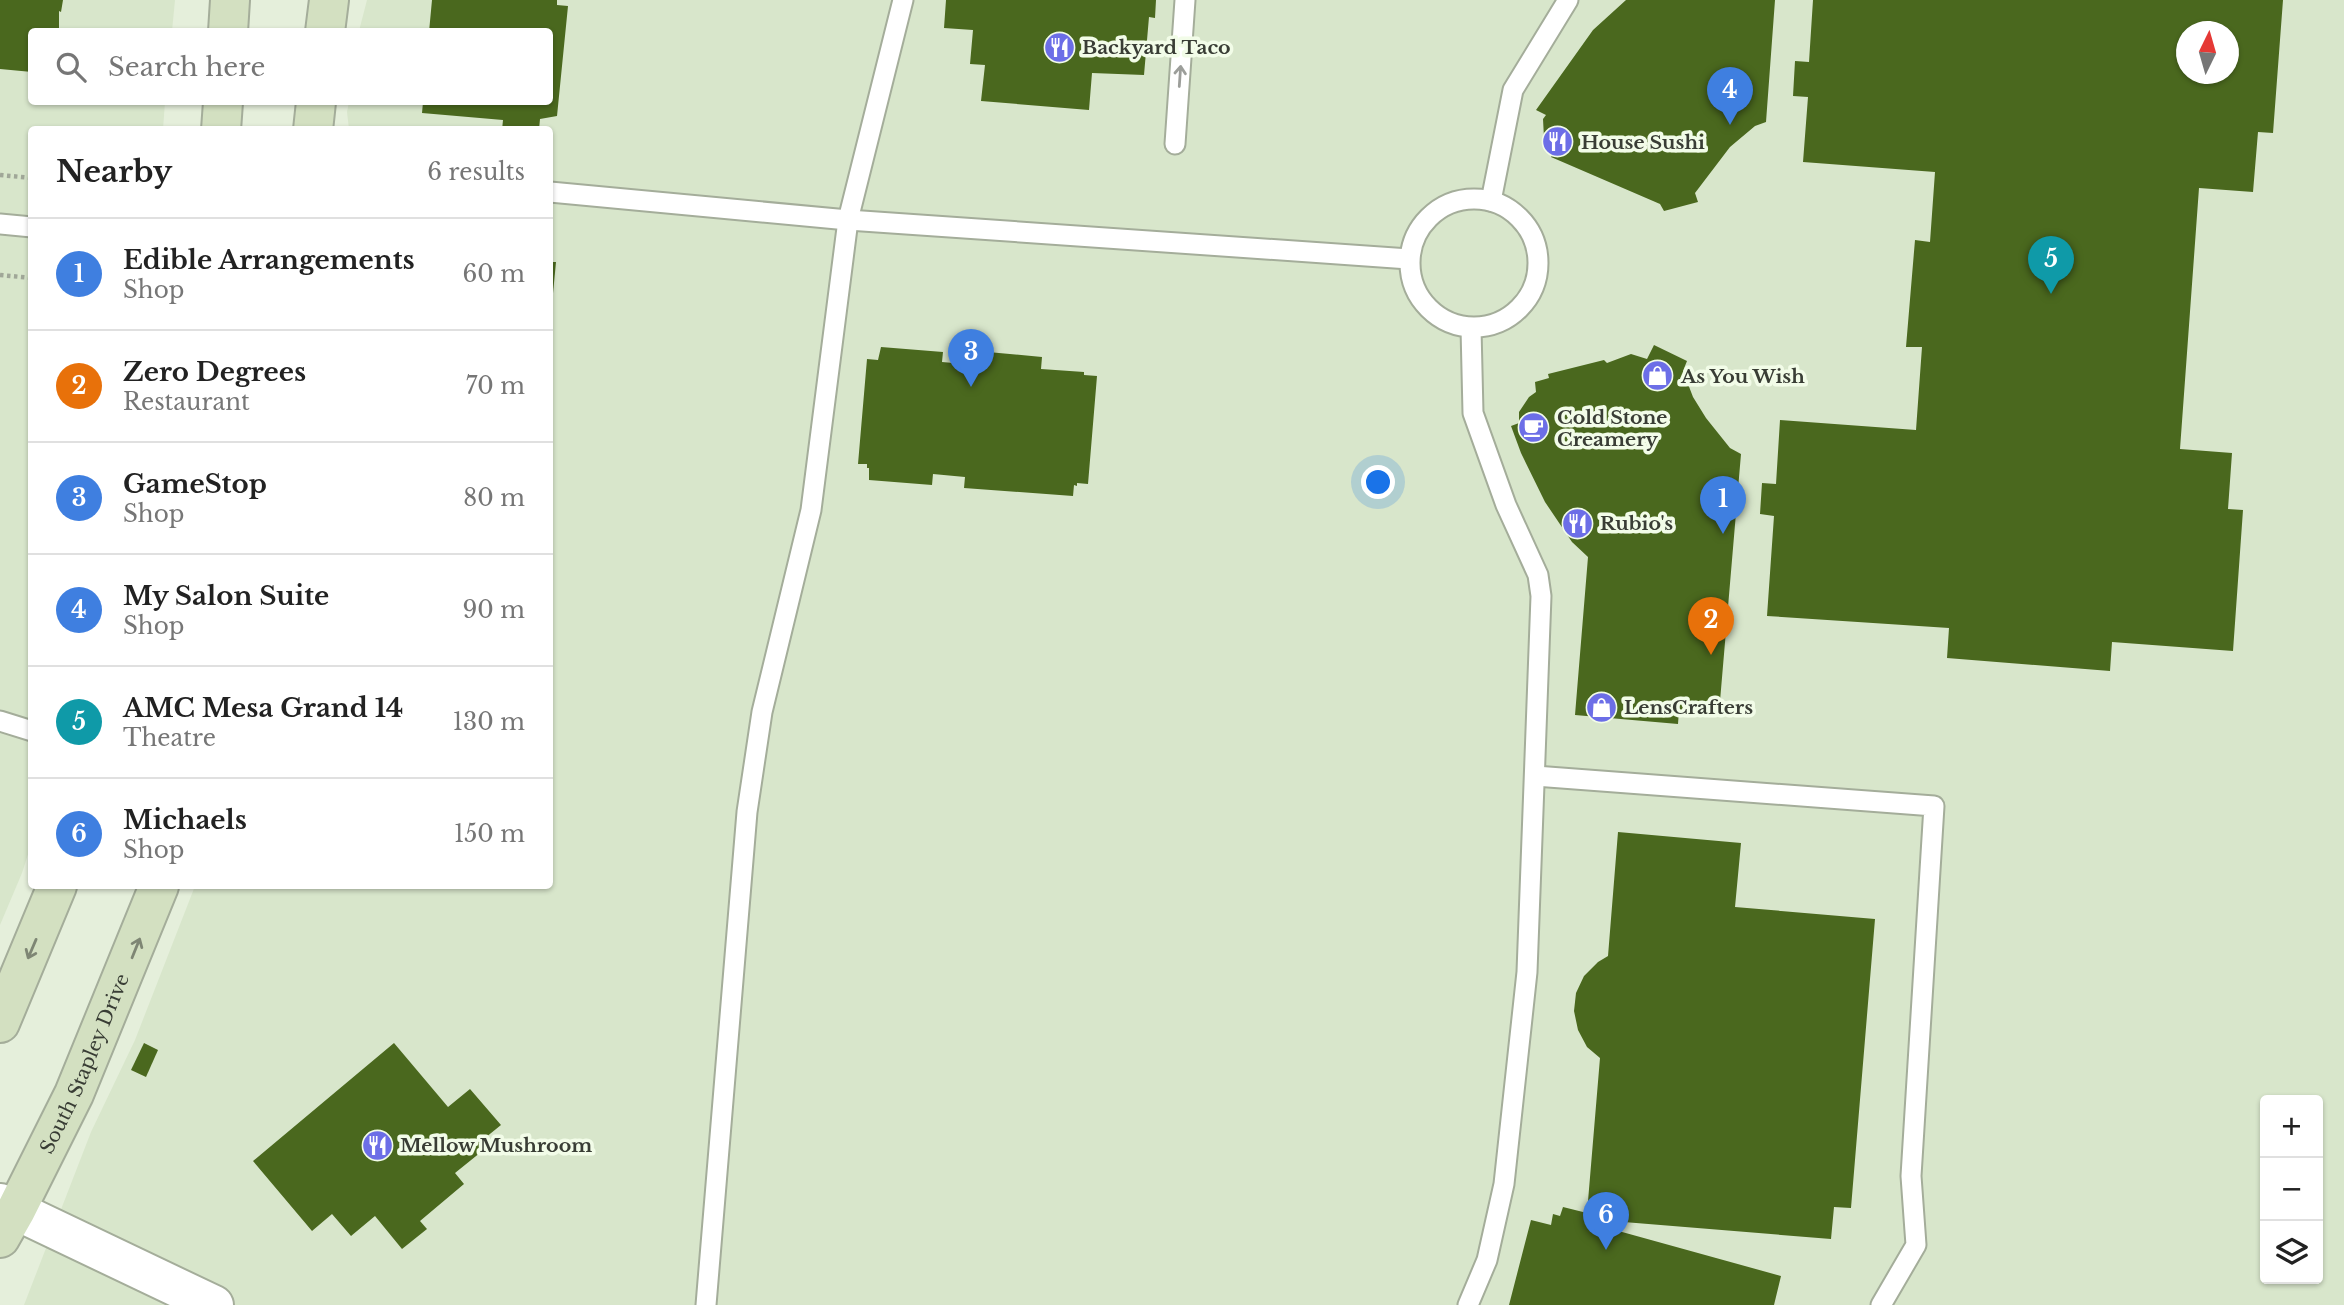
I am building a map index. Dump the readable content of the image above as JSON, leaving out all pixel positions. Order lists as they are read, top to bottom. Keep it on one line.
{"streets":{"main road":["South Stapley Drive"]},"places":{"restaurant":["Backyard Taco","House Sushi","Rubio's","Mellow Mushroom"],"shop":["As You Wish","LensCrafters"],"cafe":["Cold Stone Creamery"]},"north":"top","page":{"search":"Search here","pins":["4","5","3","1","2","6"],"heading":["Nearby","6 results"],"list":[{"mark":"1","name":"Edible Arrangements","note":"Shop","value":"60 m"},{"mark":"2","name":"Zero Degrees","note":"Restaurant","value":"70 m"},{"mark":"3","name":"GameStop","note":"Shop","value":"80 m"},{"mark":"4","name":"My Salon Suite","note":"Shop","value":"90 m"},{"mark":"5","name":"AMC Mesa Grand 14","note":"Theatre","value":"130 m"},{"mark":"6","name":"Michaels","note":"Shop","value":"150 m"}],"map_buttons":["+","−"]}}
